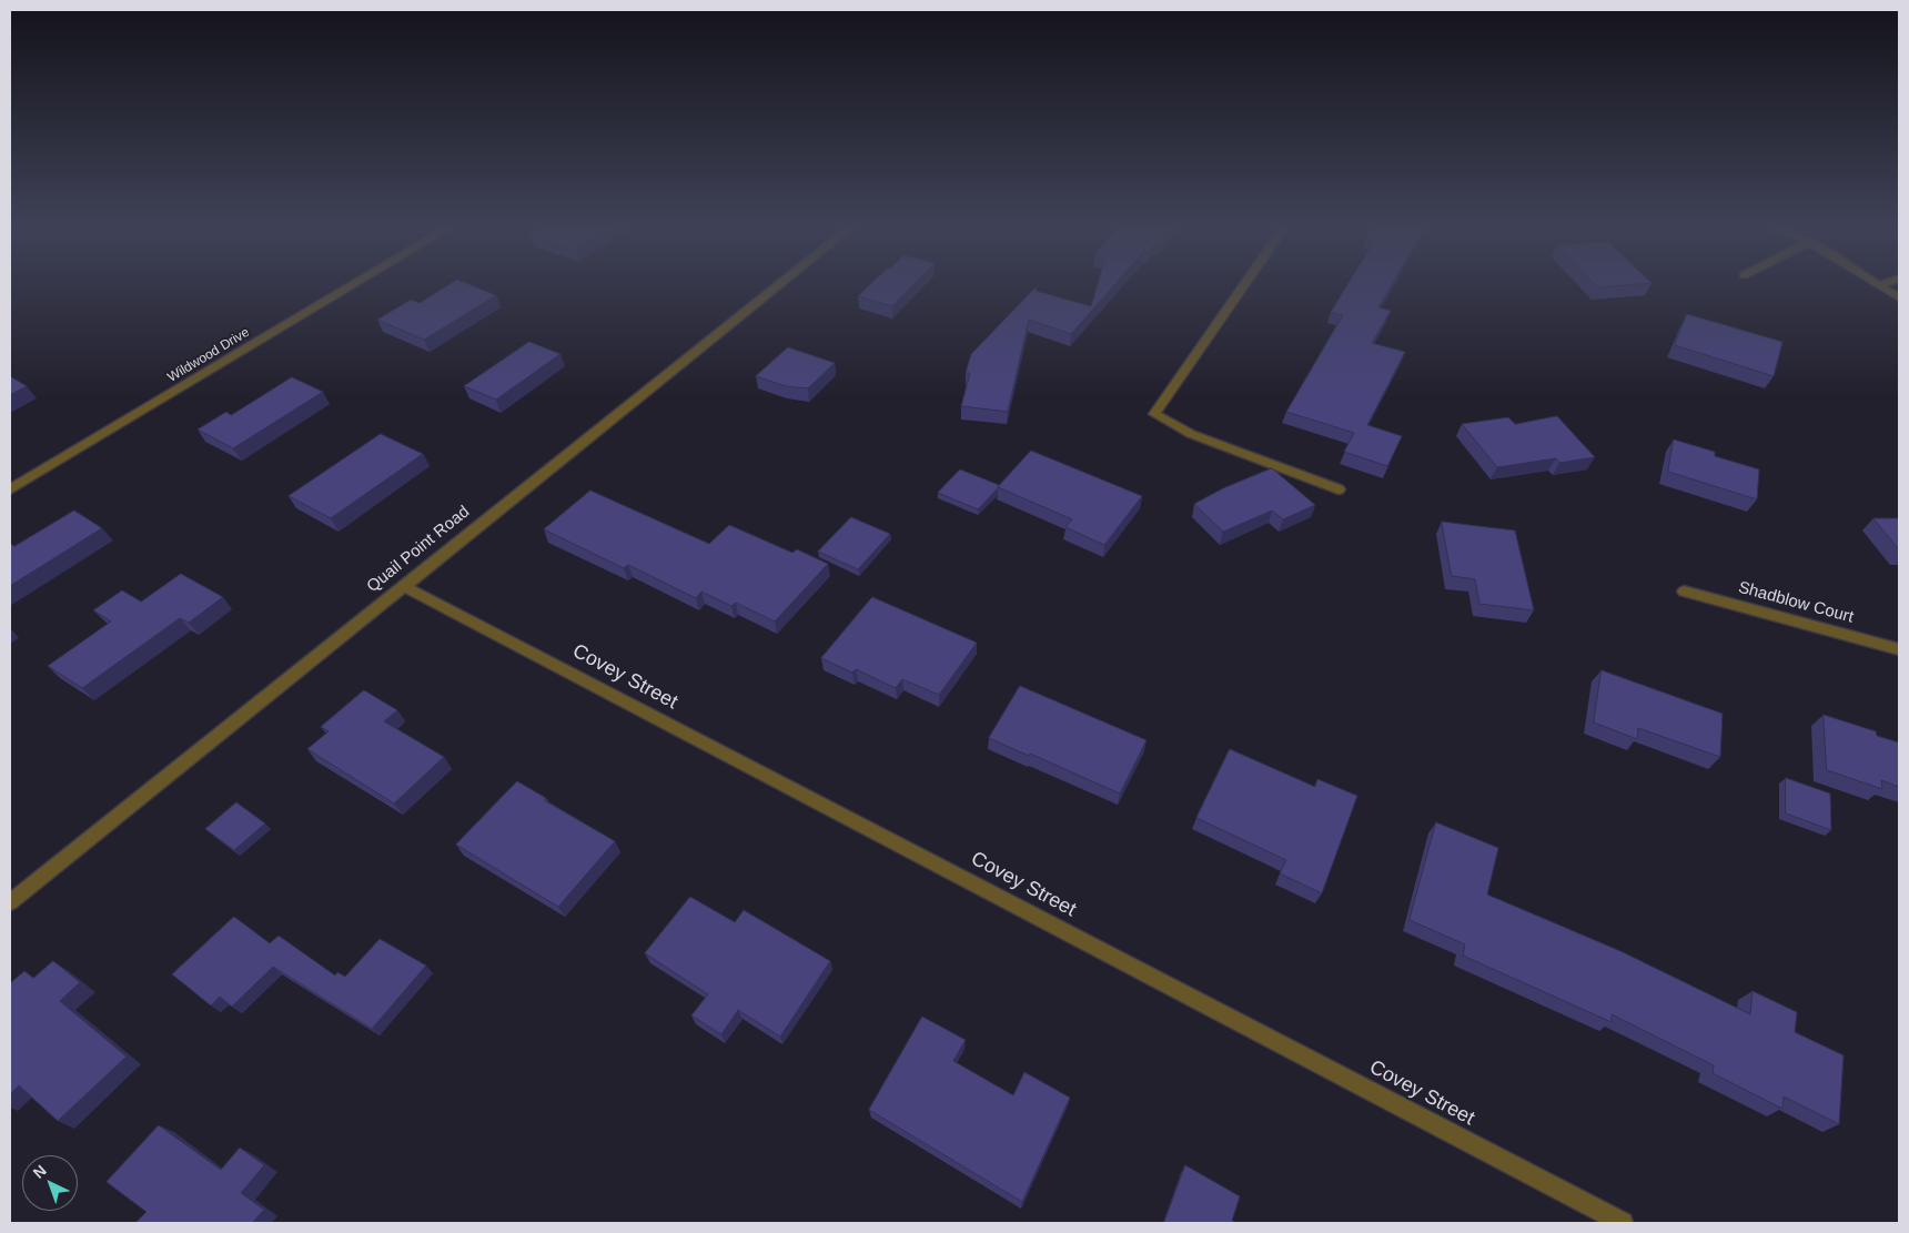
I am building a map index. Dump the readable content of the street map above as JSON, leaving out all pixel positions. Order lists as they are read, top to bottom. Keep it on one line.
{"streets":{"street":["Wildwood Drive","Quail Point Road","Shadblow Court","Covey Street"]},"crossings":[["Quail Point Road","Covey Street"]],"north":"top left"}
